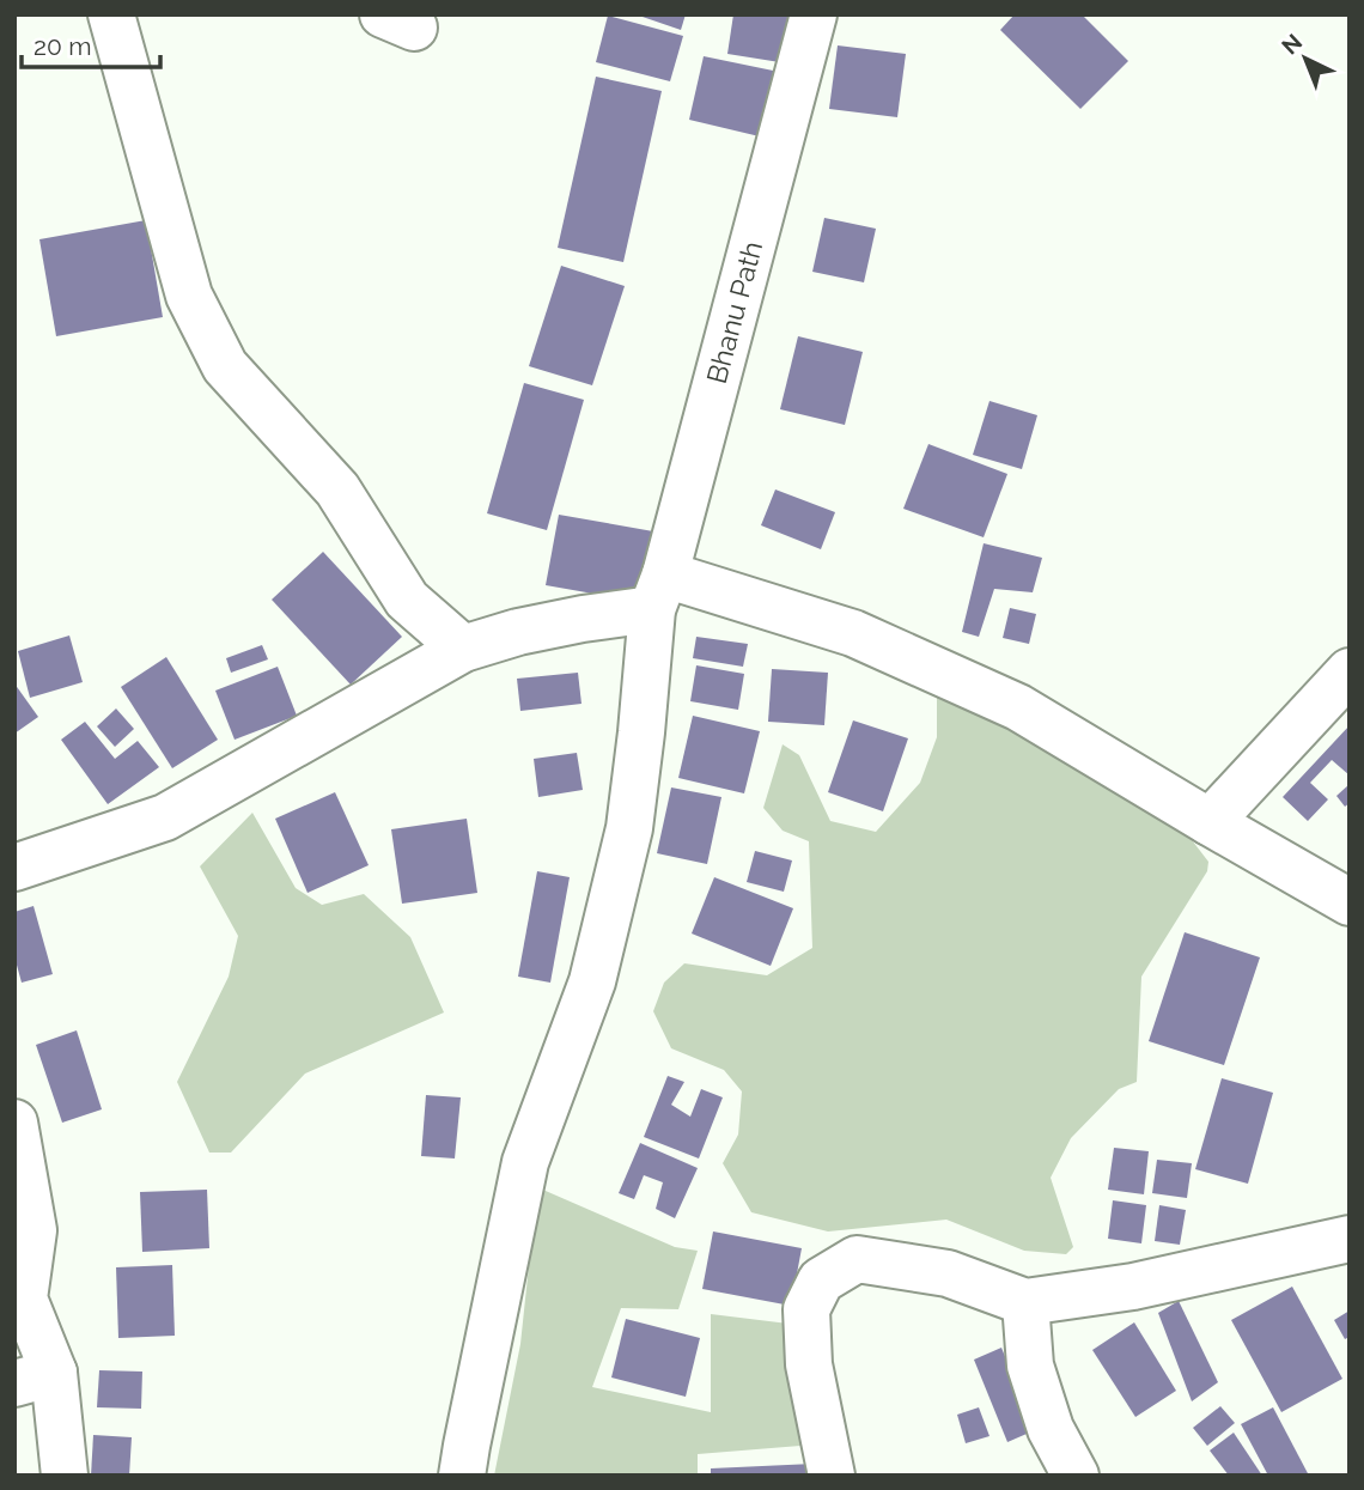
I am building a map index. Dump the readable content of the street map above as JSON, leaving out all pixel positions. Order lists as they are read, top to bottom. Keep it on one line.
{"streets":{"street":["Bhanu Path"]},"scale_bar":"20 m","north":"top left"}
